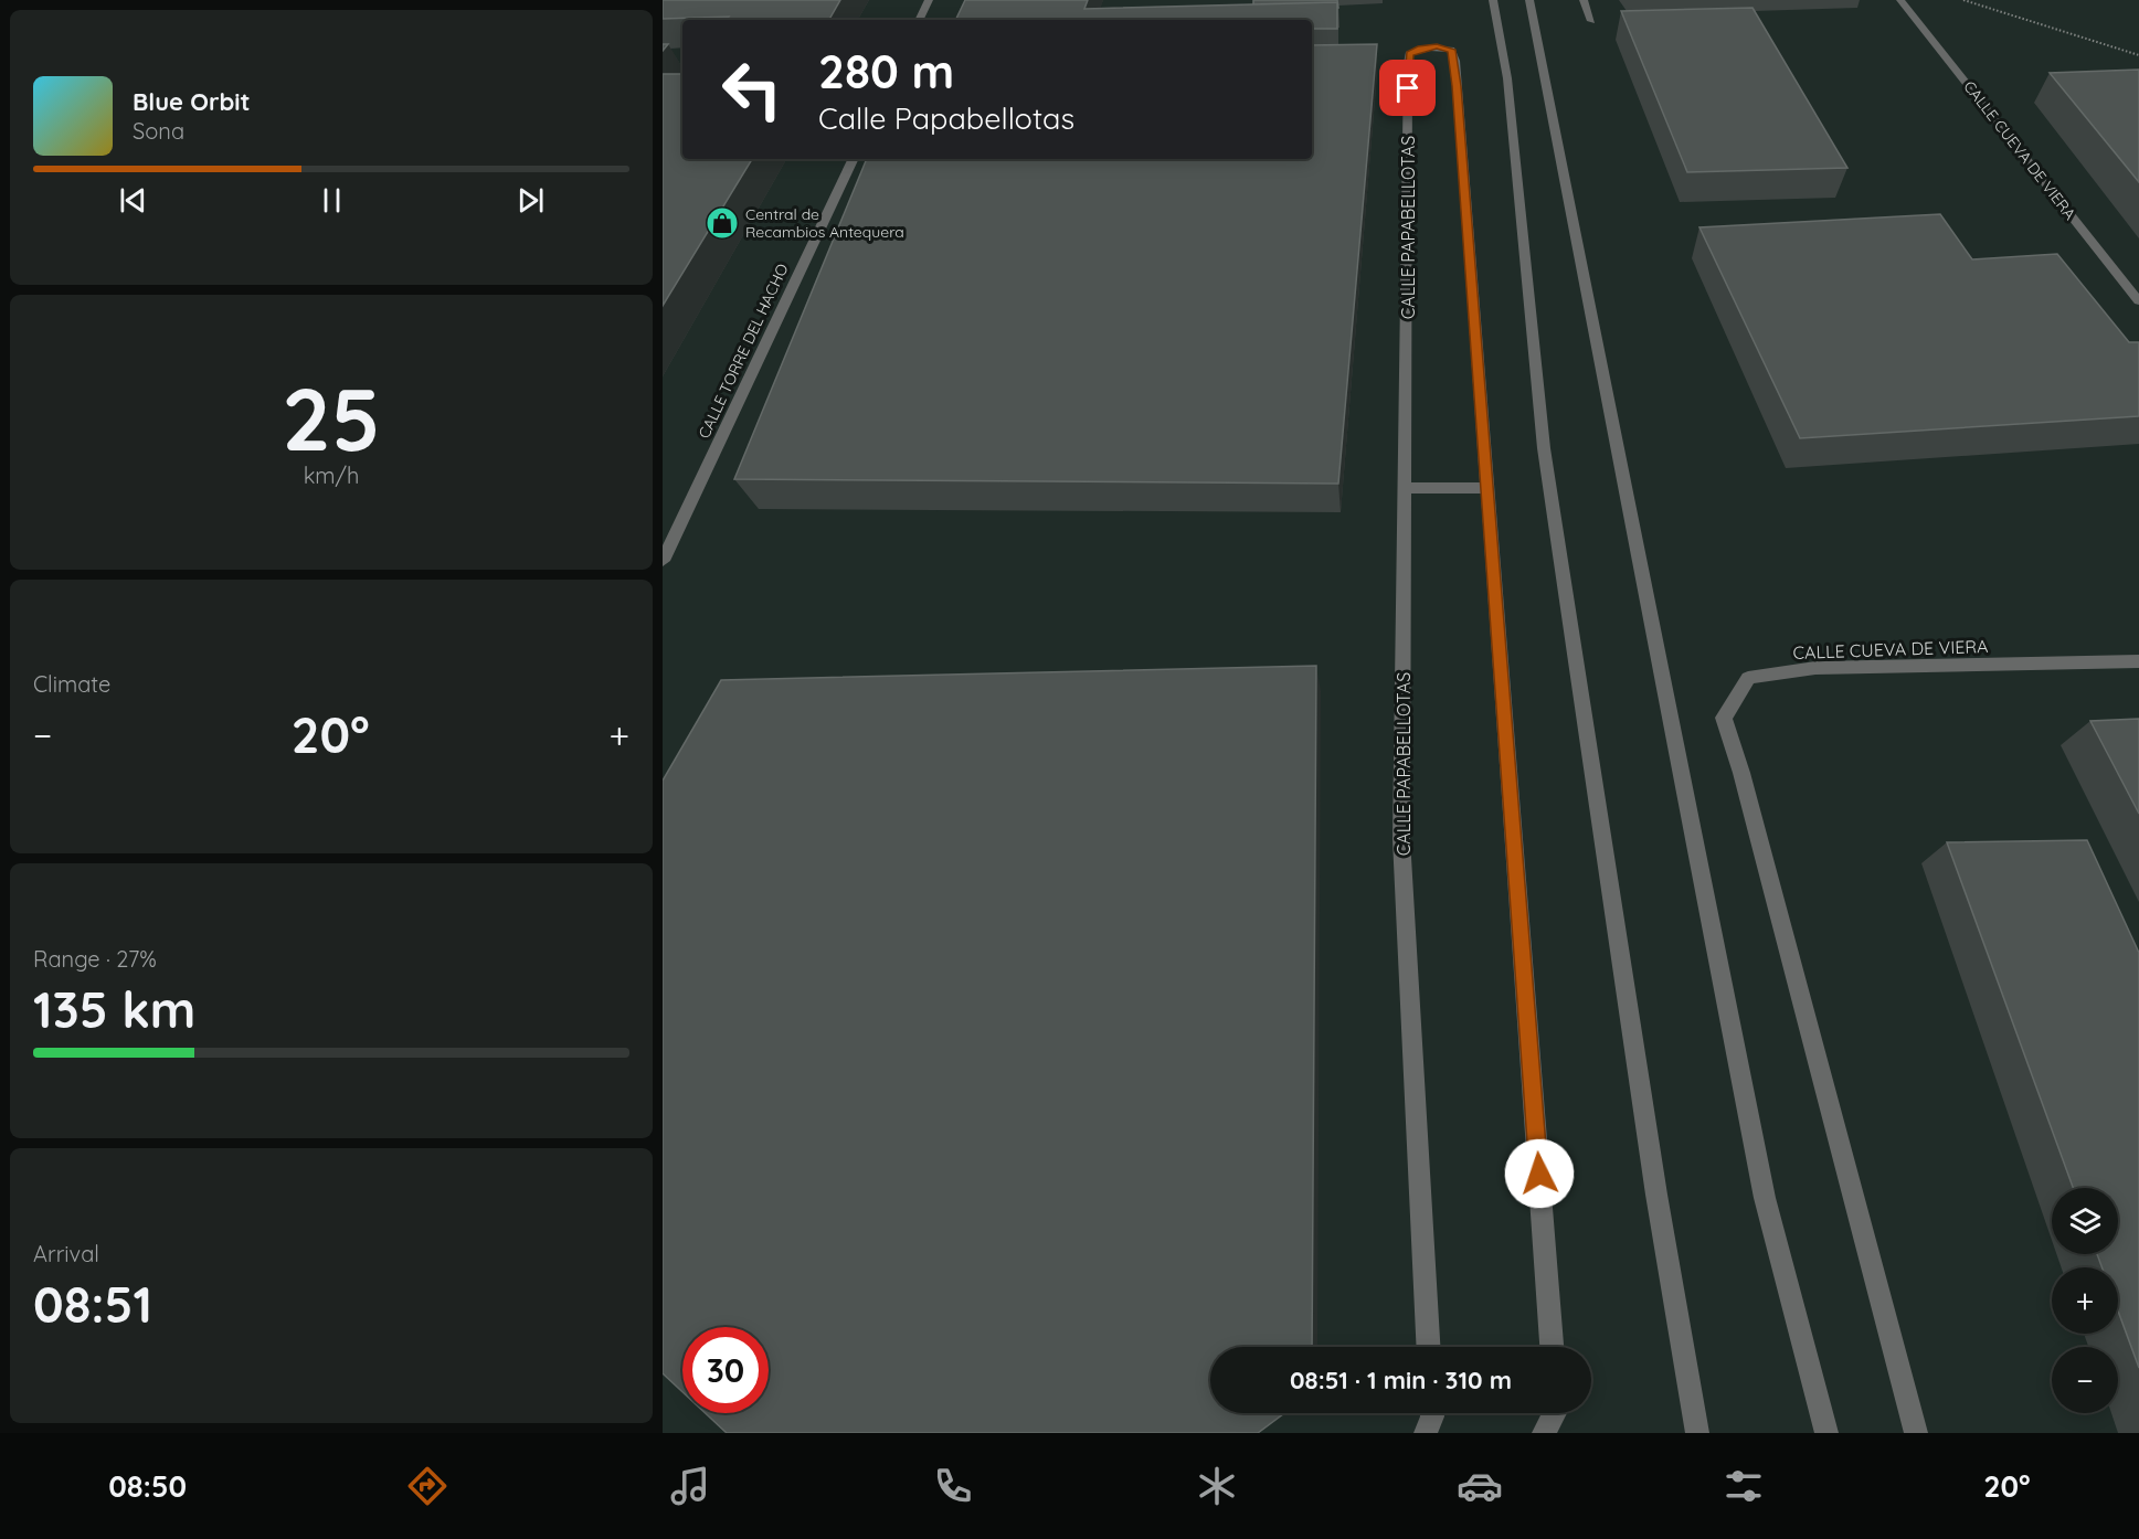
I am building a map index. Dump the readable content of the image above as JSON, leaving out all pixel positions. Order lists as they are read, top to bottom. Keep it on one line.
{"streets":{"street":["CALLE CUEVA DE VIERA","CALLE PAPABELLOTAS","CALLE TORRE DEL HACHO"]},"places":{"shop":["Central de Recambios Antequera"]},"page":{"turn":["280 m","Calle Papabellotas"],"song":["Blue Orbit","Sona"],"tile":[["25","km/h"],"Climate",["Range · 27%","135 km"],["Arrival","08:51"]],"heat":["−","20°","+"],"map_buttons":["+","−"],"limit":"30","trip":"08:51 · 1 min · 310 m","tabs":["08:50","20°"]}}
